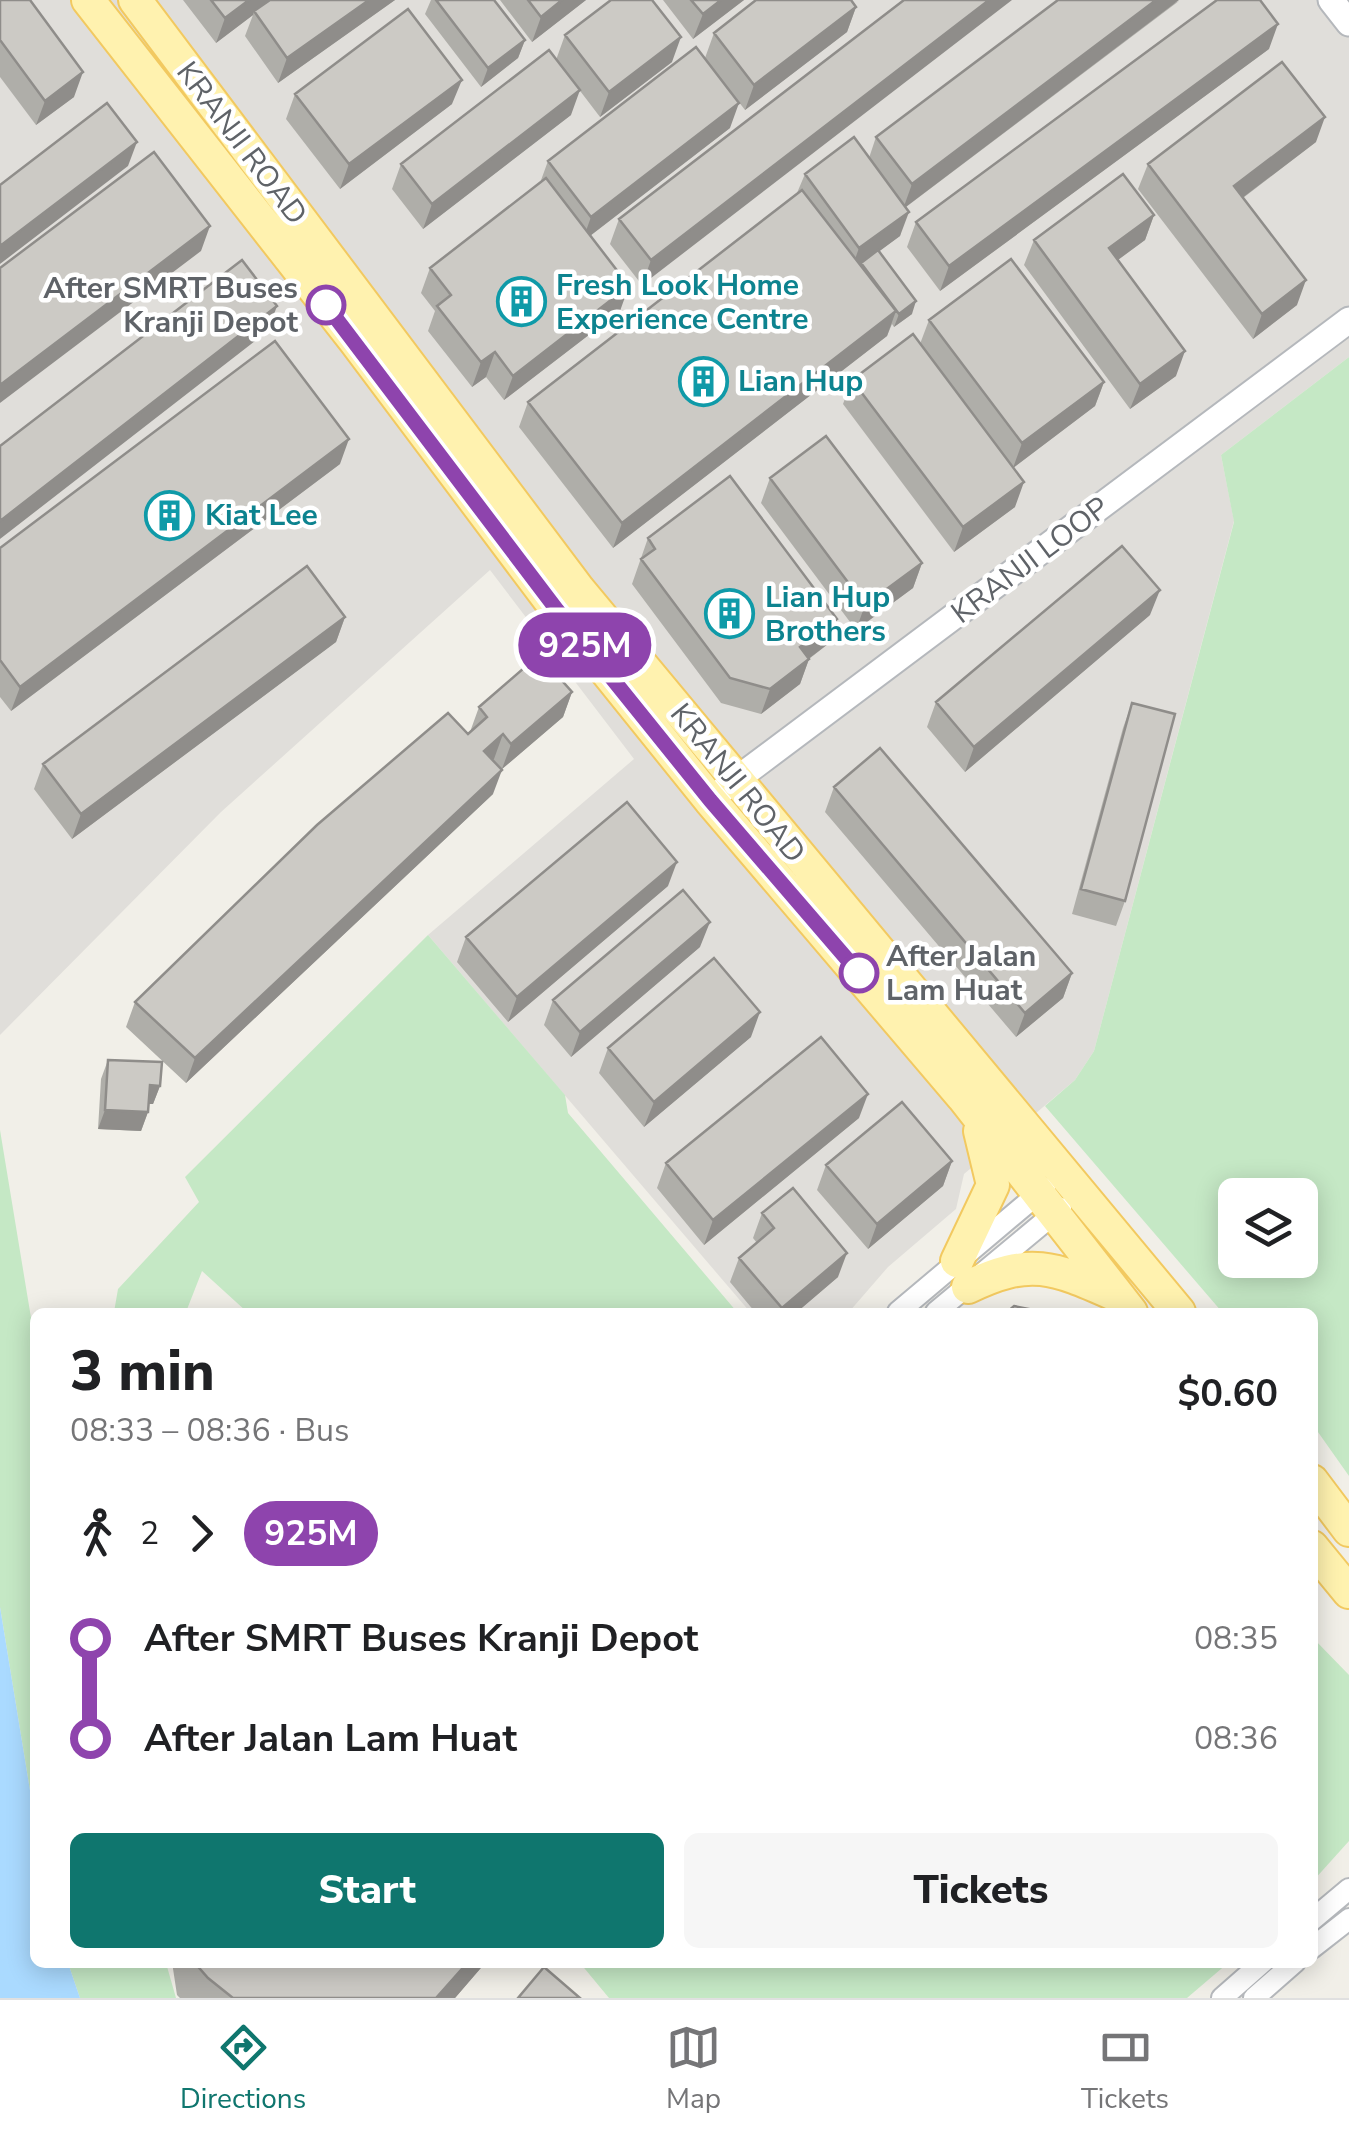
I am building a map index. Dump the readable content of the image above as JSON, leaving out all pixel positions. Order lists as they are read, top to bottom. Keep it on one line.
{"streets":{"main road":["KRANJI ROAD"],"street":["KRANJI LOOP"]},"crossings":[["KRANJI ROAD","KRANJI LOOP"]],"places":{"building":["Fresh Look Home Experience Centre","Lian Hup","Kiat Lee","Lian Hup Brothers"],"other":["After SMRT Buses Kranji Depot","After Jalan Lam Huat"]},"lines":["bus line 925M"],"page":{"on_map":"925M","heading":["3 min","08:33 – 08:36 · Bus","$0.60"],"legs":["2","925M"],"list":[{"name":"After SMRT Buses Kranji Depot","value":"08:35"},{"name":"After Jalan Lam Huat","value":"08:36"}],"buttons":["Start","Tickets"],"tabs":["Directions","Map","Tickets"]}}
